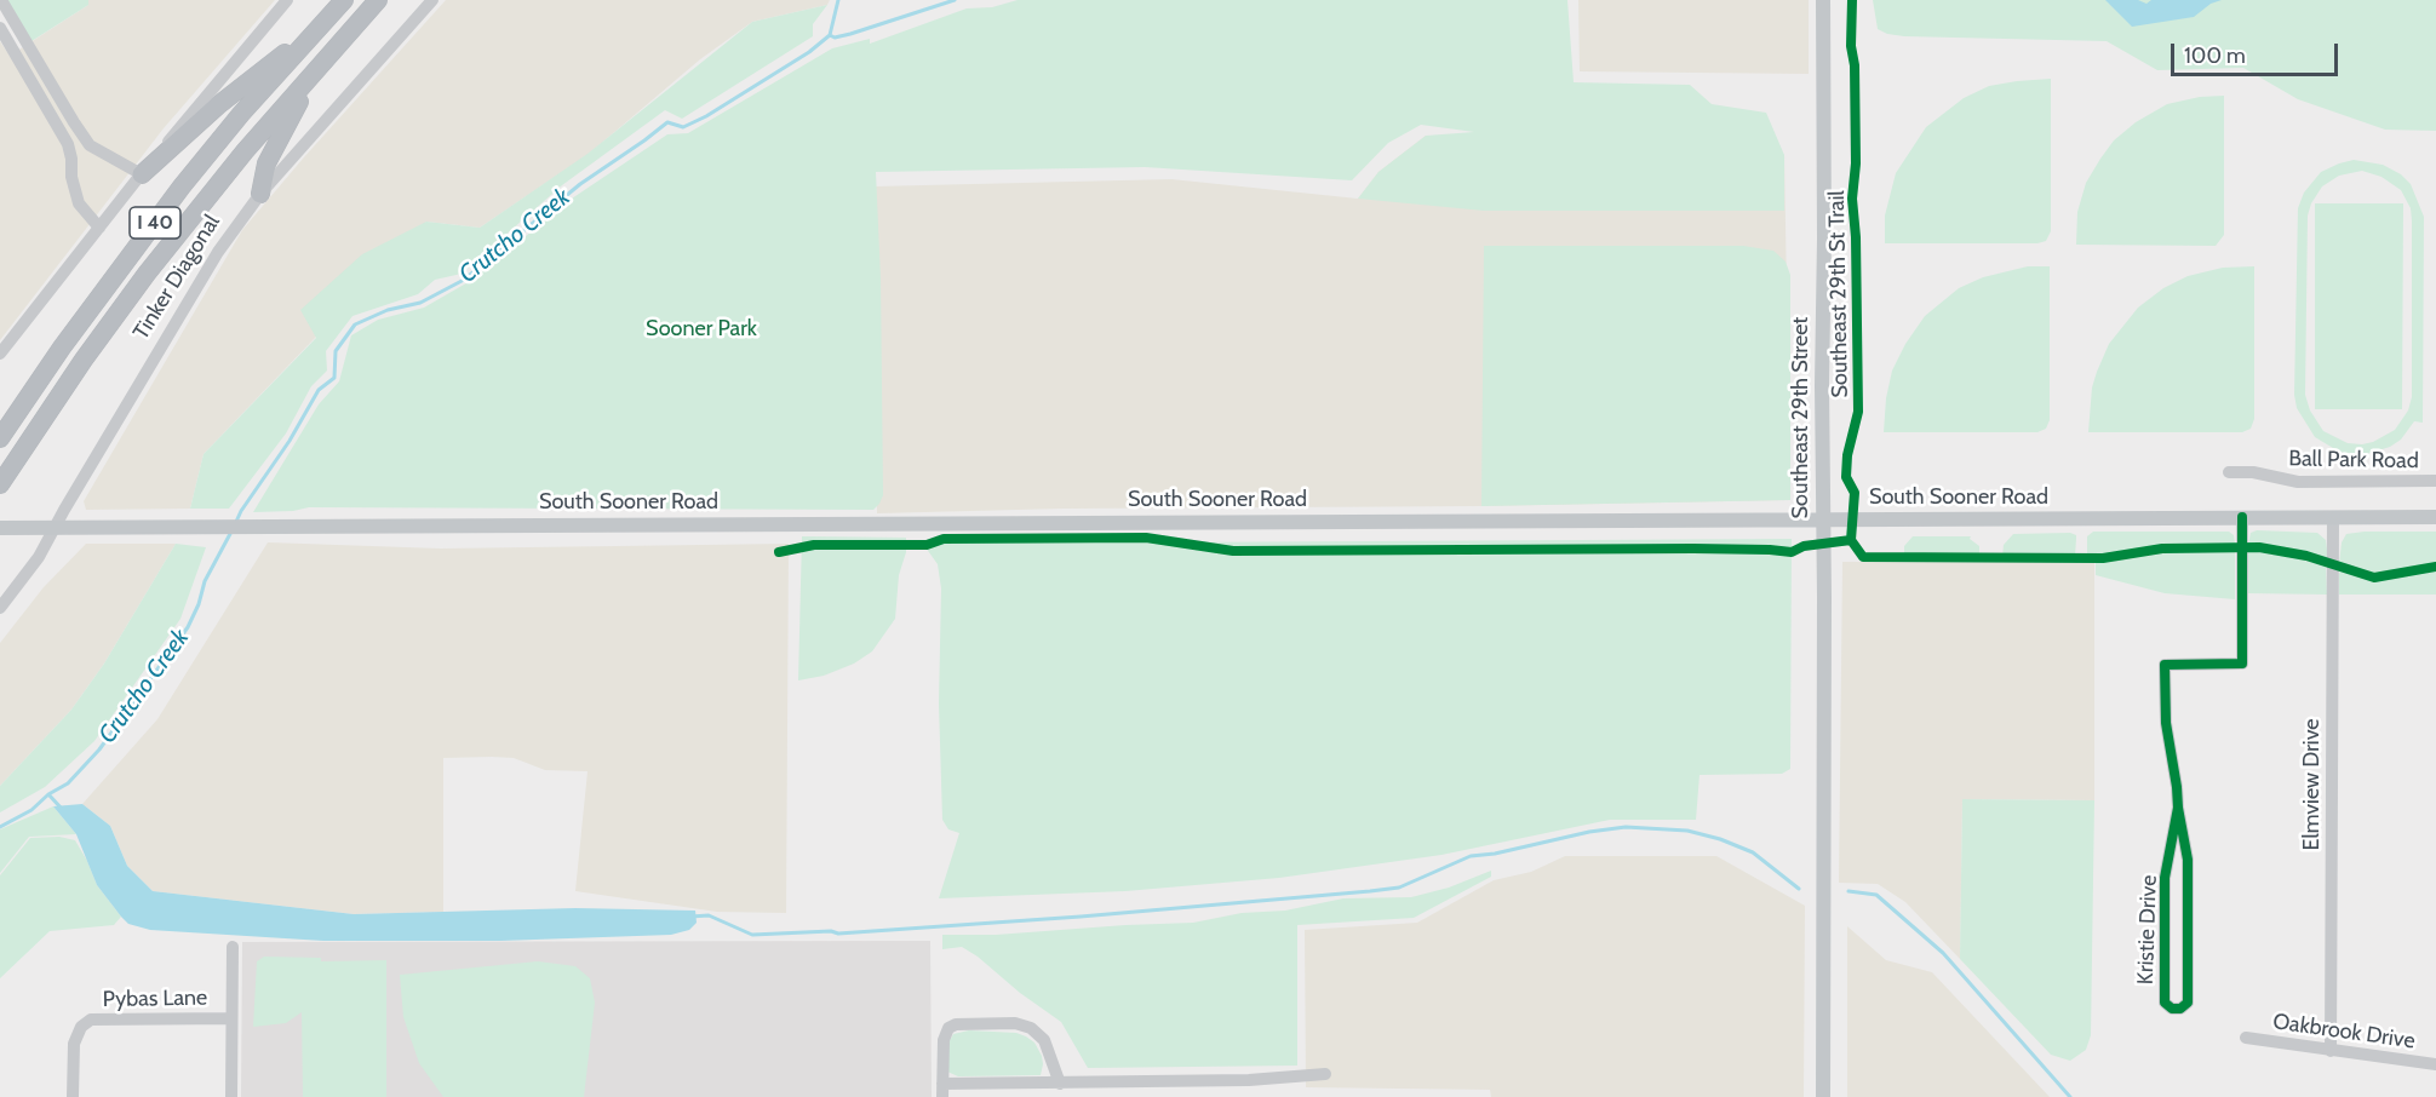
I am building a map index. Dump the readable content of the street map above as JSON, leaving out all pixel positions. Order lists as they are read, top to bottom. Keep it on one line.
{"streets":{"highway":["I 40","Tinker Diagonal"],"main road":["Southeast 29th Street","South Sooner Road"],"street":["Ball Park Road","Elmview Drive","Kristie Drive","Pybas Lane","Oakbrook Drive"],"cycle path":["Southeast 29th St Trail"]},"crossings":[["Tinker Diagonal","South Sooner Road"],["Southeast 29th Street","South Sooner Road"],["South Sooner Road","Elmview Drive"],["South Sooner Road","Kristie Drive"],["Elmview Drive","Oakbrook Drive"]],"water":["Crutcho Creek"],"parks":["Sooner Park"],"scale_bar":"100 m"}
